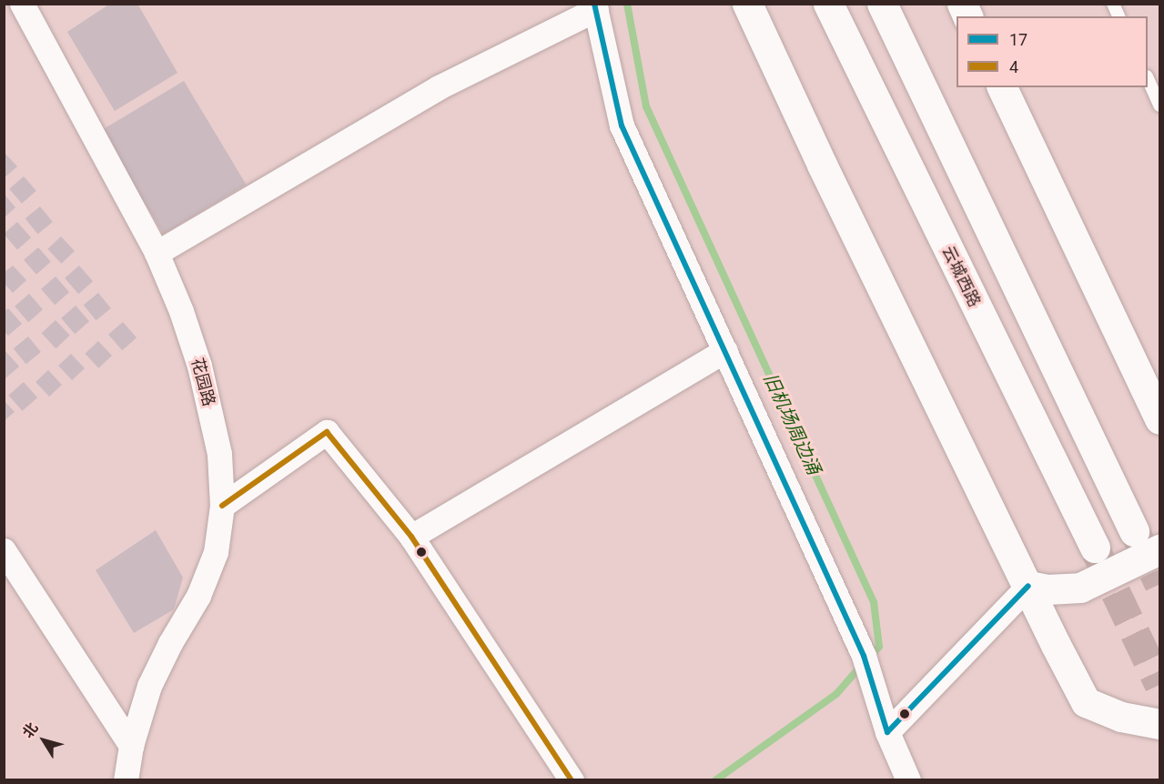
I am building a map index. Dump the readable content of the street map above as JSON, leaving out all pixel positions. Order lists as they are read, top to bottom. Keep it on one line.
{"streets":{"main road":["云城西路"],"street":["花园路"]},"water":["旧机场周边涌"],"lines":["transit line 17","transit line 4"],"legend":["17","4"],"north":"top left"}
